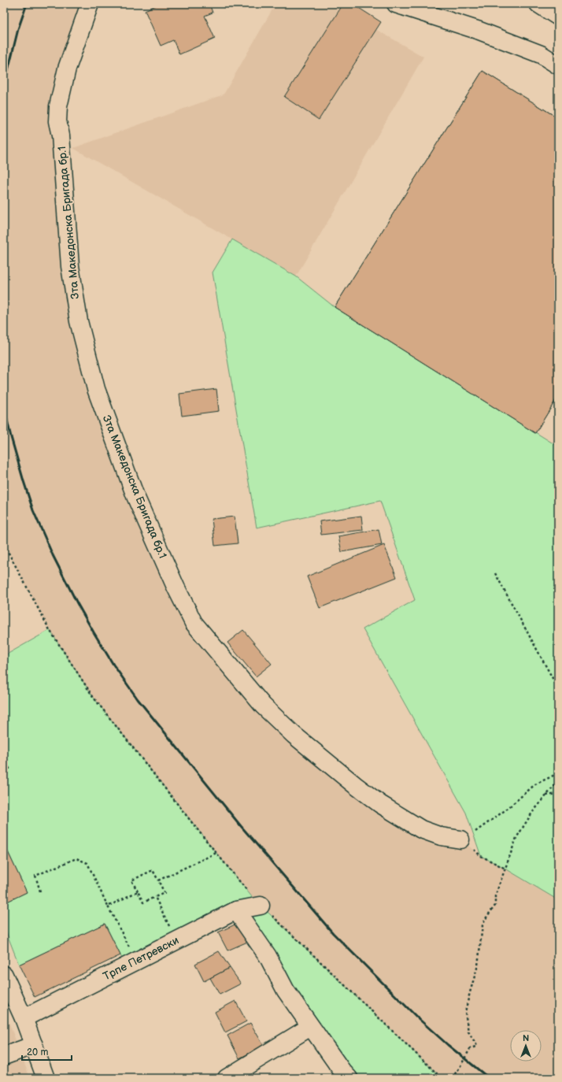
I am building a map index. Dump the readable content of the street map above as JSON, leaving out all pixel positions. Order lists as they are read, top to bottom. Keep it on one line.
{"streets":{"street":["3та Македонска Бригада бр.1","Трпе Петревски"]},"scale_bar":"20 m","north":"top"}
